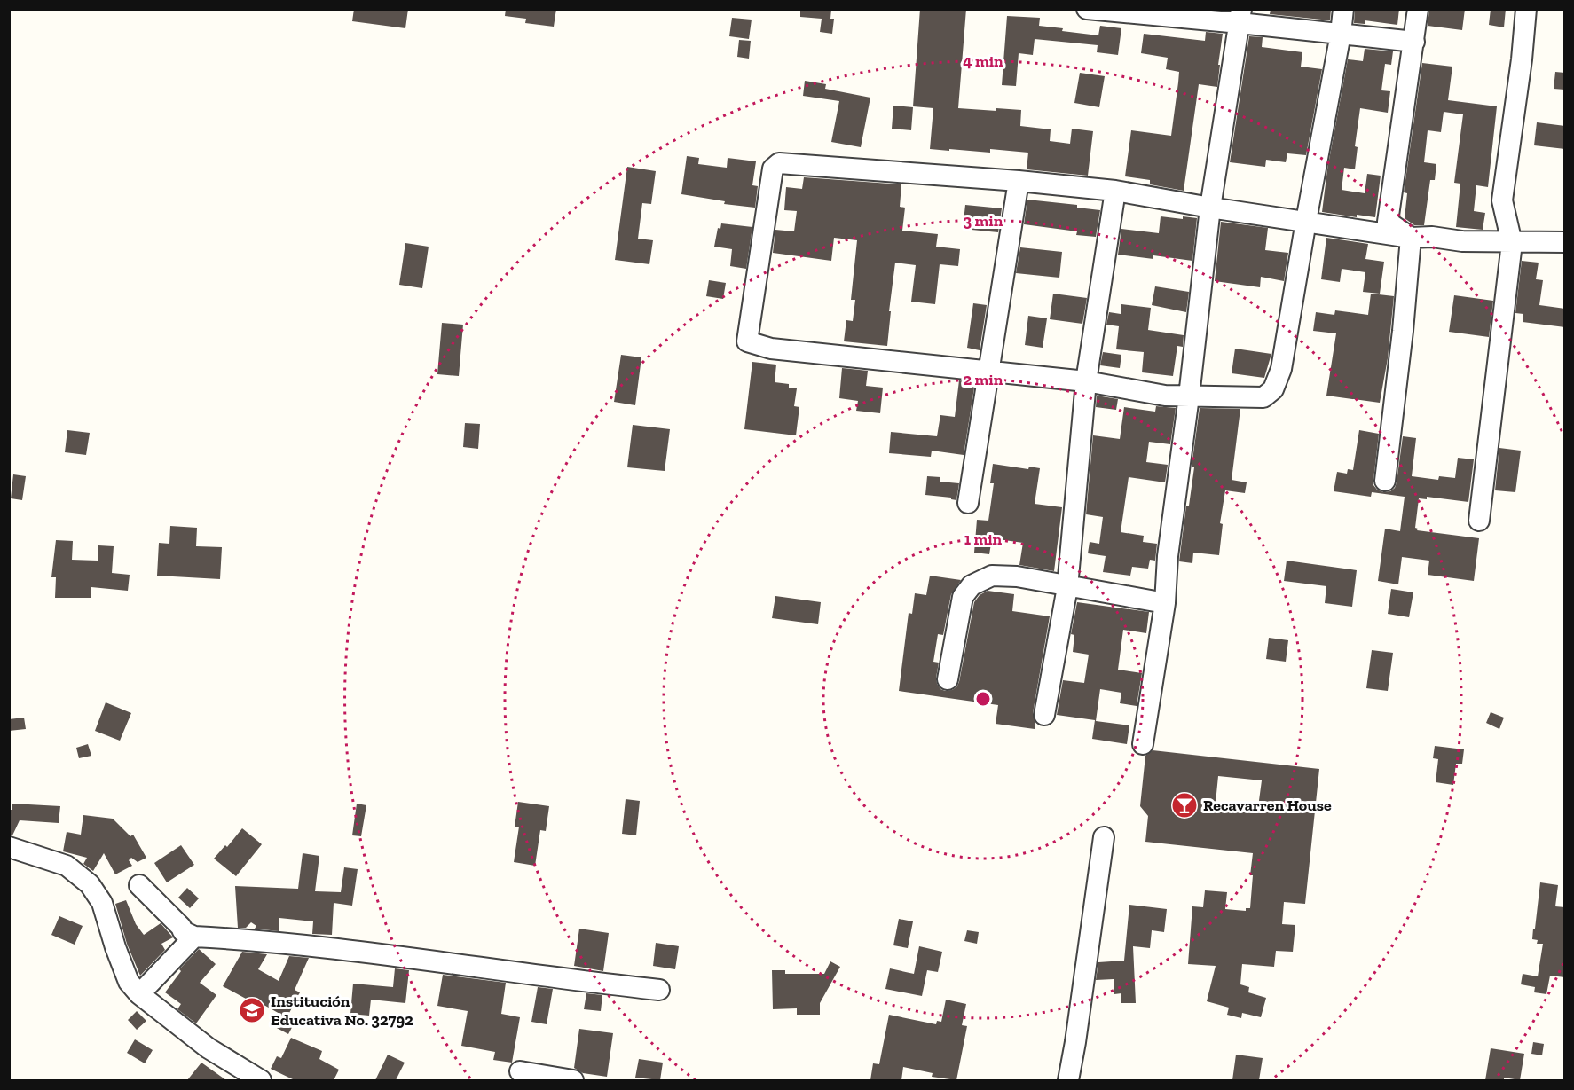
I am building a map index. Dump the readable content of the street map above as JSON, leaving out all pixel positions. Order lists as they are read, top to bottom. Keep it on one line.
{"places":{"bar":["Recavarren House"],"school or university":["Institución Educativa No. 32792"]},"rings":["4 min","3 min","2 min","1 min"]}
